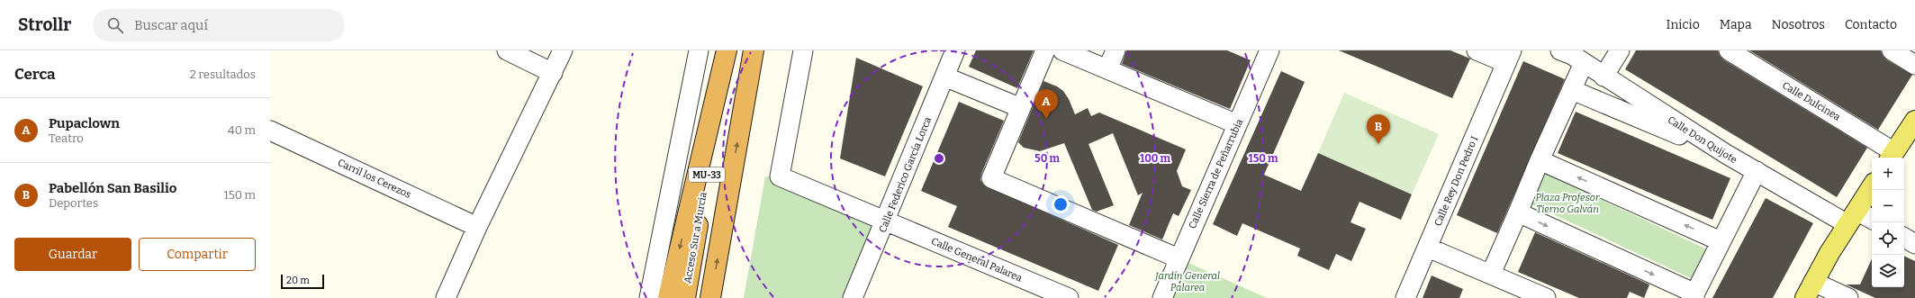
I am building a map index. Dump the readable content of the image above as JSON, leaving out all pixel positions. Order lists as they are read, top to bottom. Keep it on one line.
{"streets":{"highway":["MU-33","Acceso Sur a Murcia"],"street":["Calle Dulcinea","Calle Don Quijote","Calle Sierra de Peñarrubia","Calle Federico García Lorca","Carril los Cerezos","Calle Rey Don Pedro I","Calle General Palarea"]},"crossings":[["Calle Federico García Lorca","Calle General Palarea"]],"parks":["Plaza Profesor Tierno Galván","Jardín General Palarea"],"scale_bar":"20 m","page":{"header":"Strollr","search":"Buscar aquí","nav":["Inicio","Mapa","Nosotros","Contacto"],"heading":["Cerca","2 resultados"],"pins":["A","B"],"list":[{"mark":"A","name":"Pupaclown","note":"Teatro","value":"40 m"},{"mark":"B","name":"Pabellón San Basilio","note":"Deportes","value":"150 m"}],"map_buttons":["+","−"],"buttons":["Guardar","Compartir"],"scale":"20 m"},"rings":["50 m","100 m","150 m"]}
